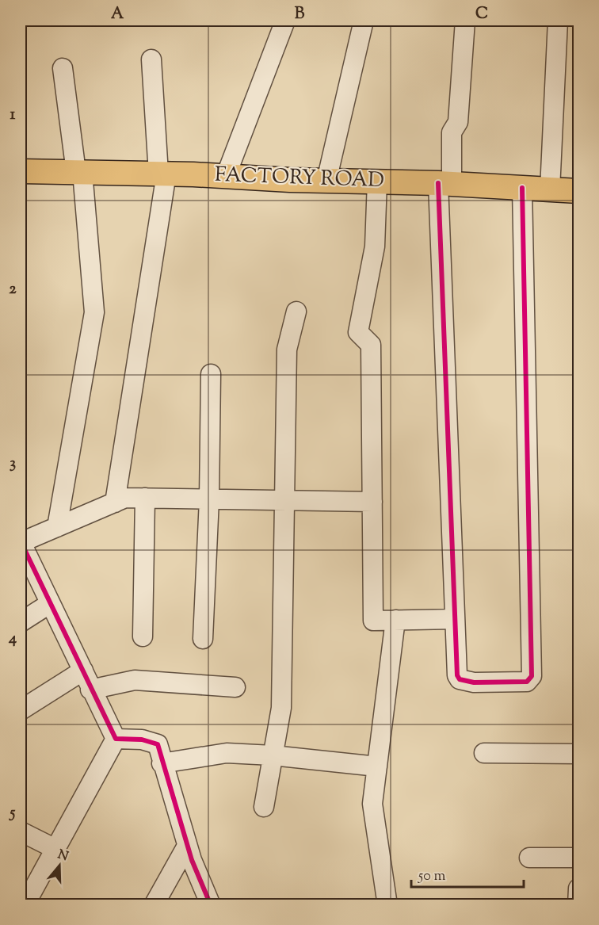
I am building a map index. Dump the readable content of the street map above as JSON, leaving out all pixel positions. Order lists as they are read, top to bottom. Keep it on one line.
{"streets":{"main road":["FACTORY ROAD"]},"scale_bar":"50 m","north":"top","grid":{"columns":["A","B","C"],"rows":["1","2","3","4","5"]}}
